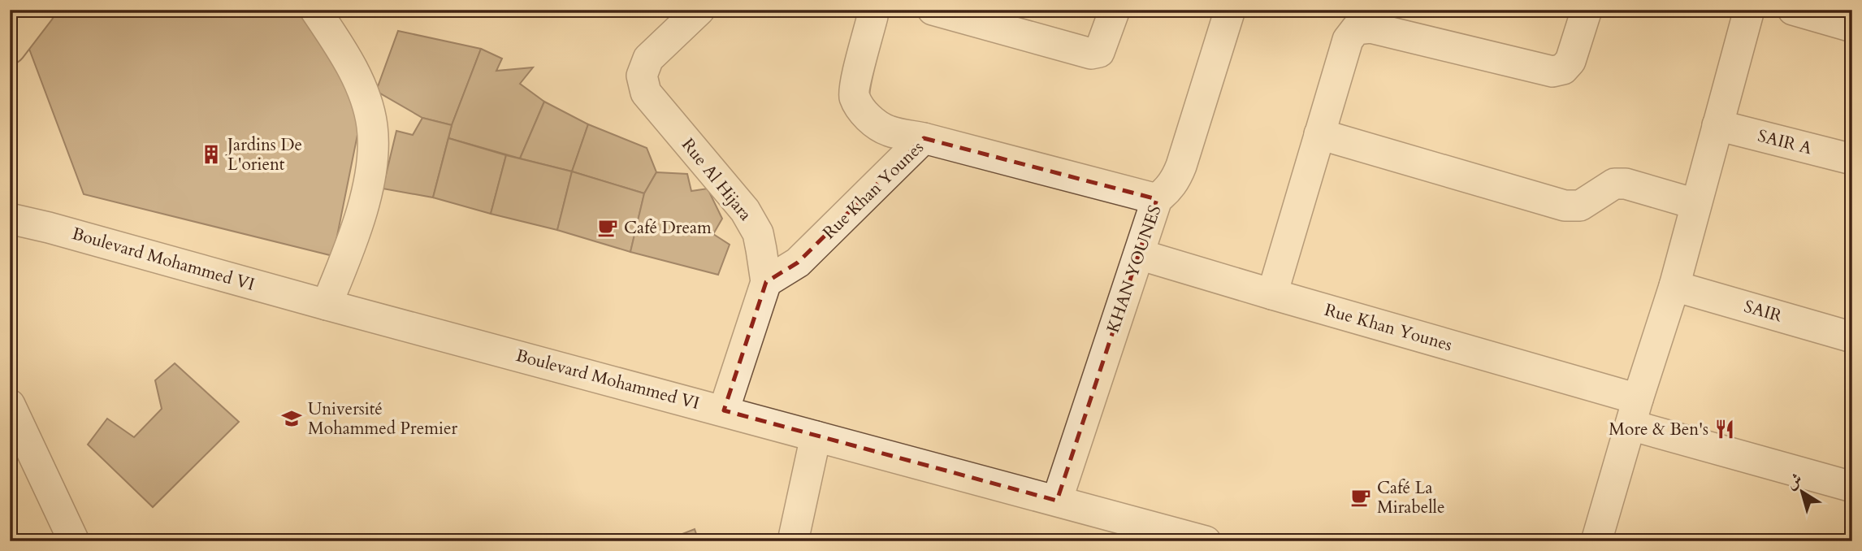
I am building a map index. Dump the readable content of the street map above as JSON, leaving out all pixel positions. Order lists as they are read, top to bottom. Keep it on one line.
{"streets":{"street":["SAIR A","Rue Al Hijara","Rue Khan Younes","Boulevard Mohammed VI","KHAN YOUNES","SAIR"]},"crossings":[["Rue Al Hijara","Rue Khan Younes"],["Rue Al Hijara","Boulevard Mohammed VI"],["Rue Khan Younes","KHAN YOUNES"],["Boulevard Mohammed VI","KHAN YOUNES"]],"places":{"building":["Jardins De L'orient"],"cafe":["Café Dream","Café La Mirabelle"],"school or university":["Université Mohammed Premier"],"restaurant":["More & Ben's"]},"north":"top left"}
